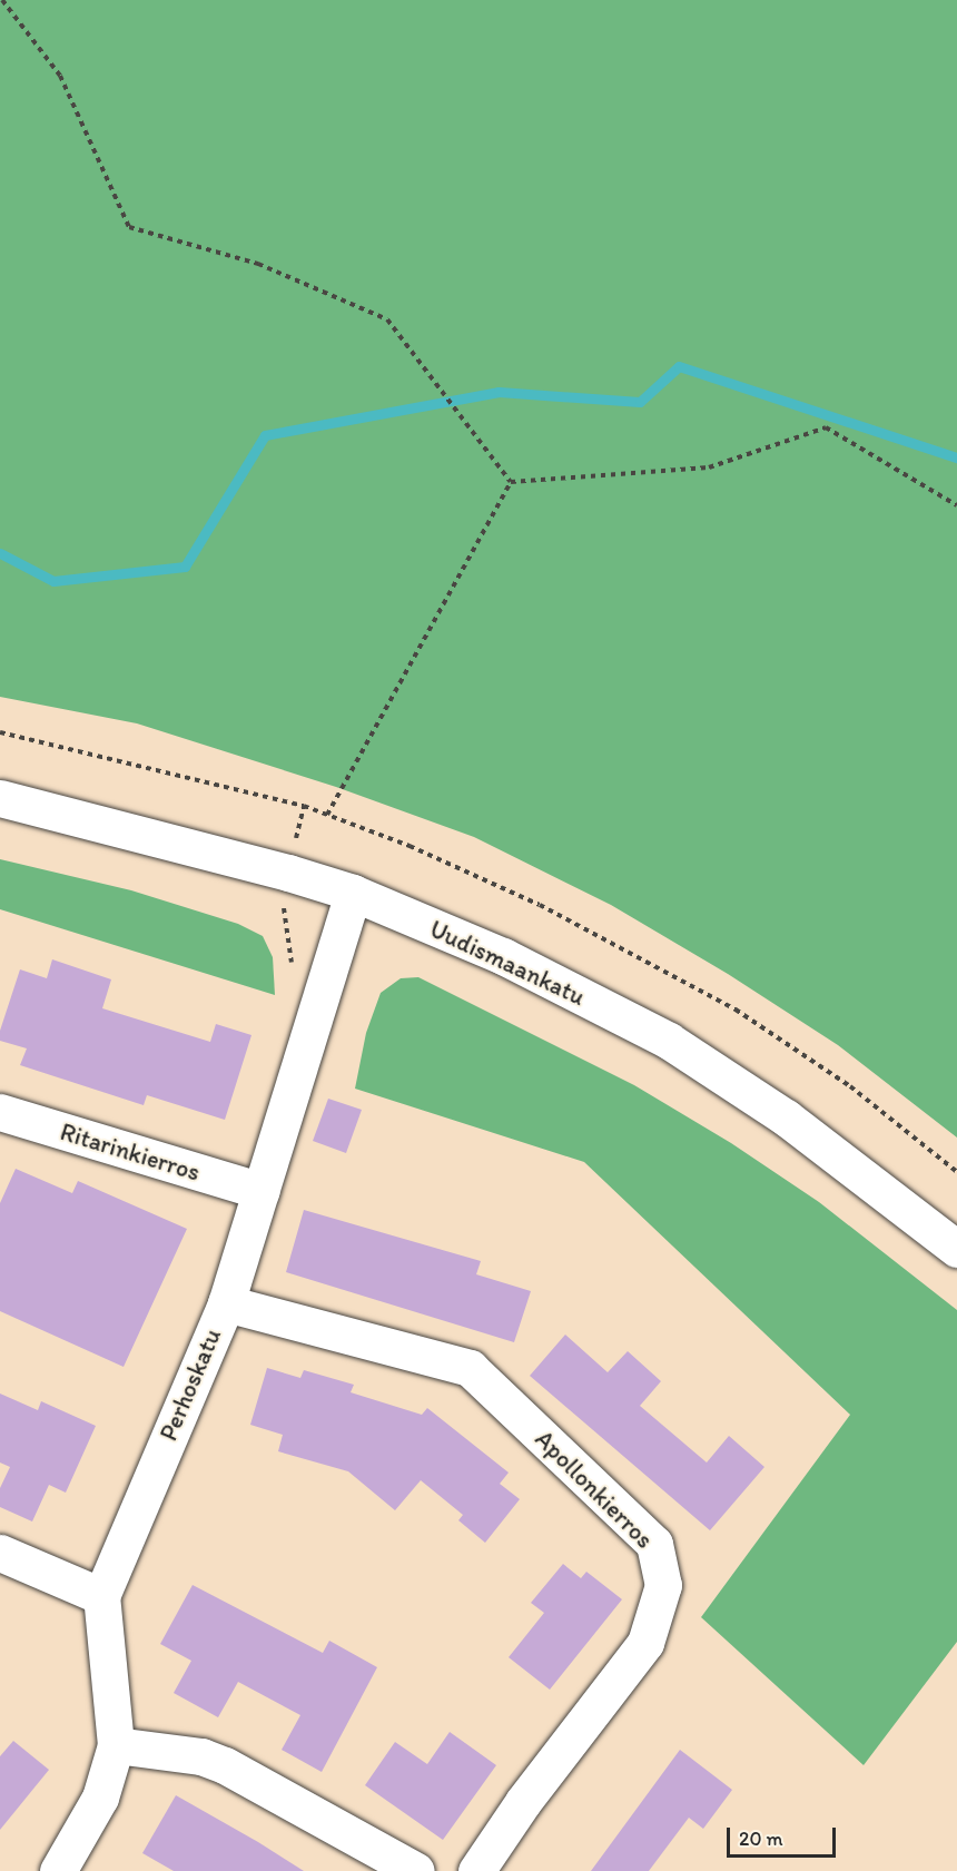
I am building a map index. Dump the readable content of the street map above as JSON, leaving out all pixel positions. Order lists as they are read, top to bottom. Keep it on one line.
{"streets":{"street":["Uudismaankatu","Ritarinkierros","Perhoskatu","Apollonkierros"]},"crossings":[["Uudismaankatu","Perhoskatu"],["Ritarinkierros","Perhoskatu"],["Perhoskatu","Apollonkierros"]],"scale_bar":"20 m"}
